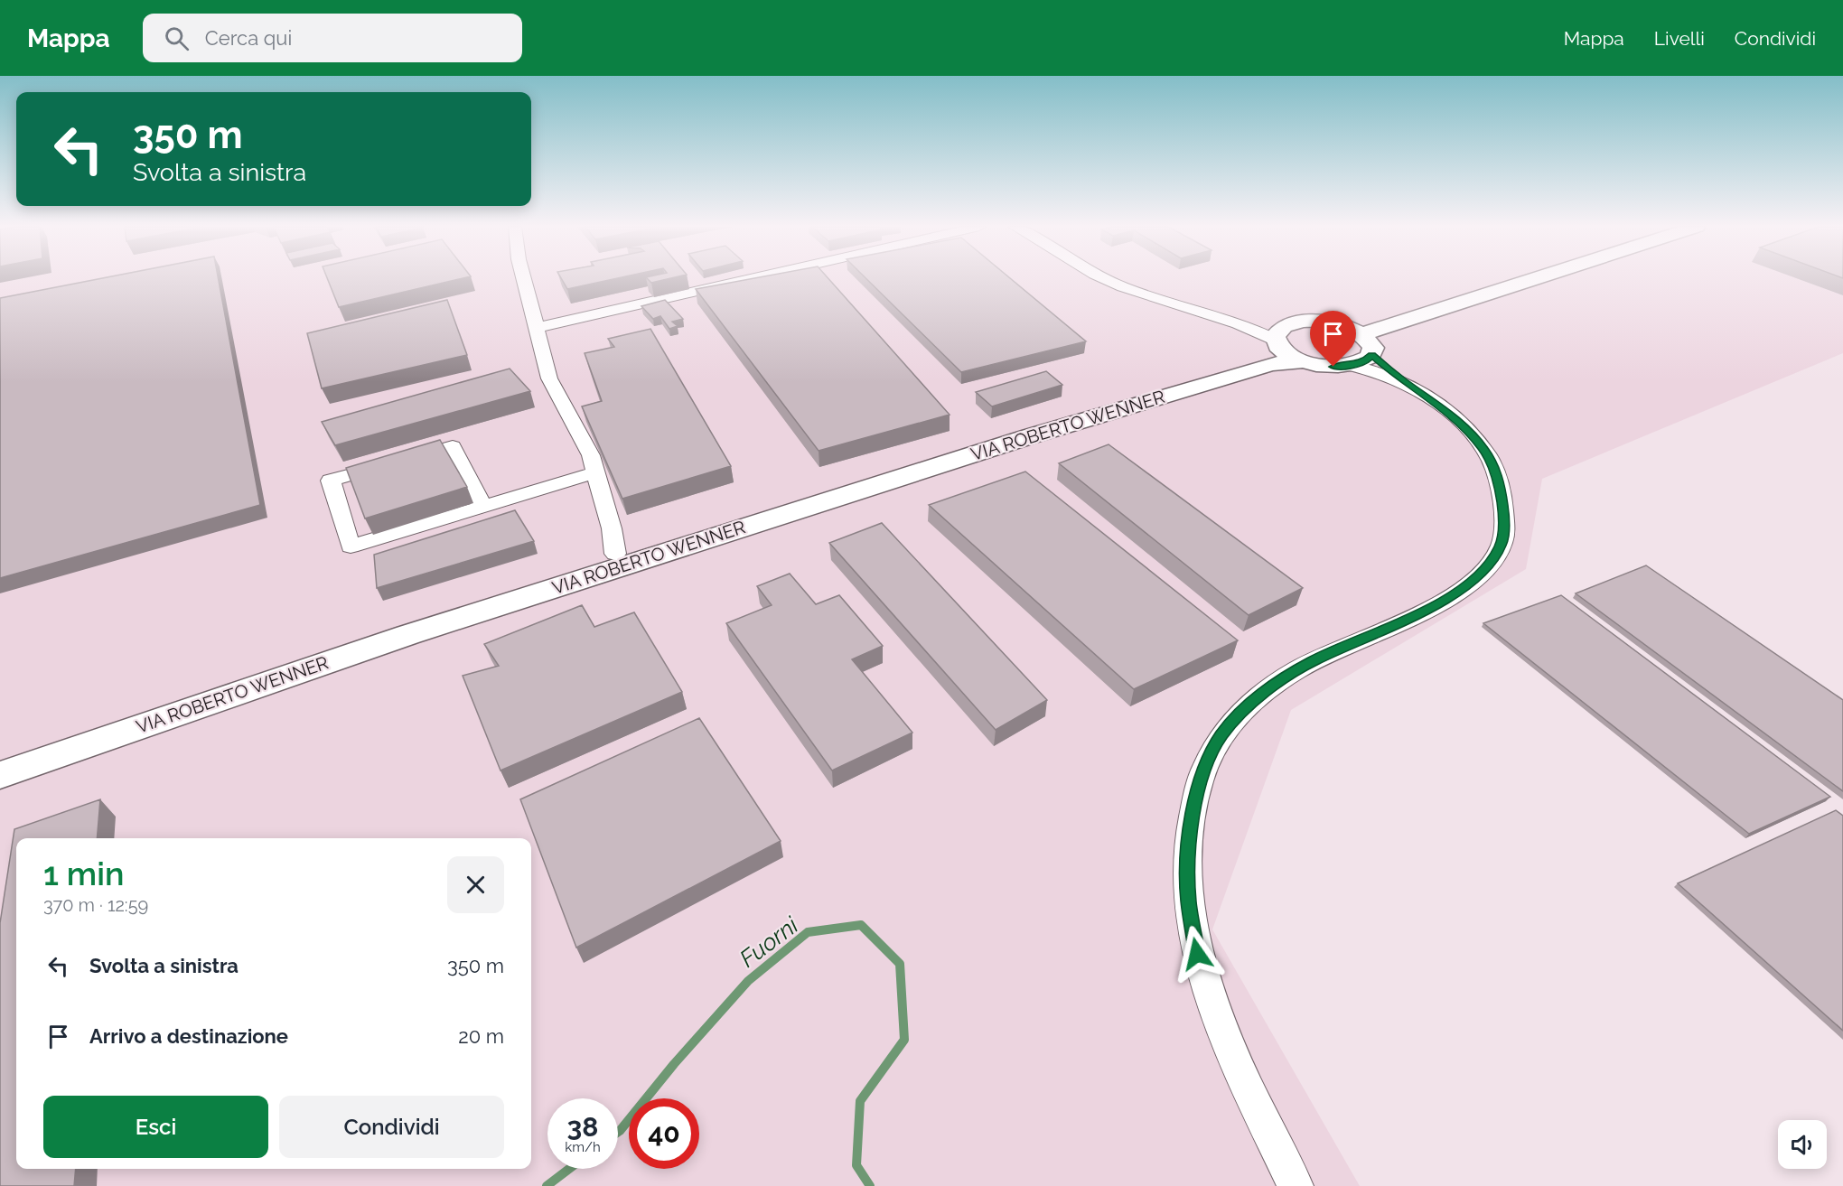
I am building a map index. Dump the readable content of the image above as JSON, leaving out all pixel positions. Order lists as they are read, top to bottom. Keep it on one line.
{"streets":{"main road":["VIA ROBERTO WENNER"]},"water":["Fuorni"],"page":{"header":"Mappa","search":"Cerca qui","nav":["Mappa","Livelli","Condividi"],"turn":["350 m","Svolta a sinistra"],"heading":["1 min","370 m · 12:59"],"list":[{"name":"Svolta a sinistra","value":"350 m"},{"name":"Arrivo a destinazione","value":"20 m"}],"buttons":["Esci","Condividi"],"speed":"38 km/h","limit":"40"}}
